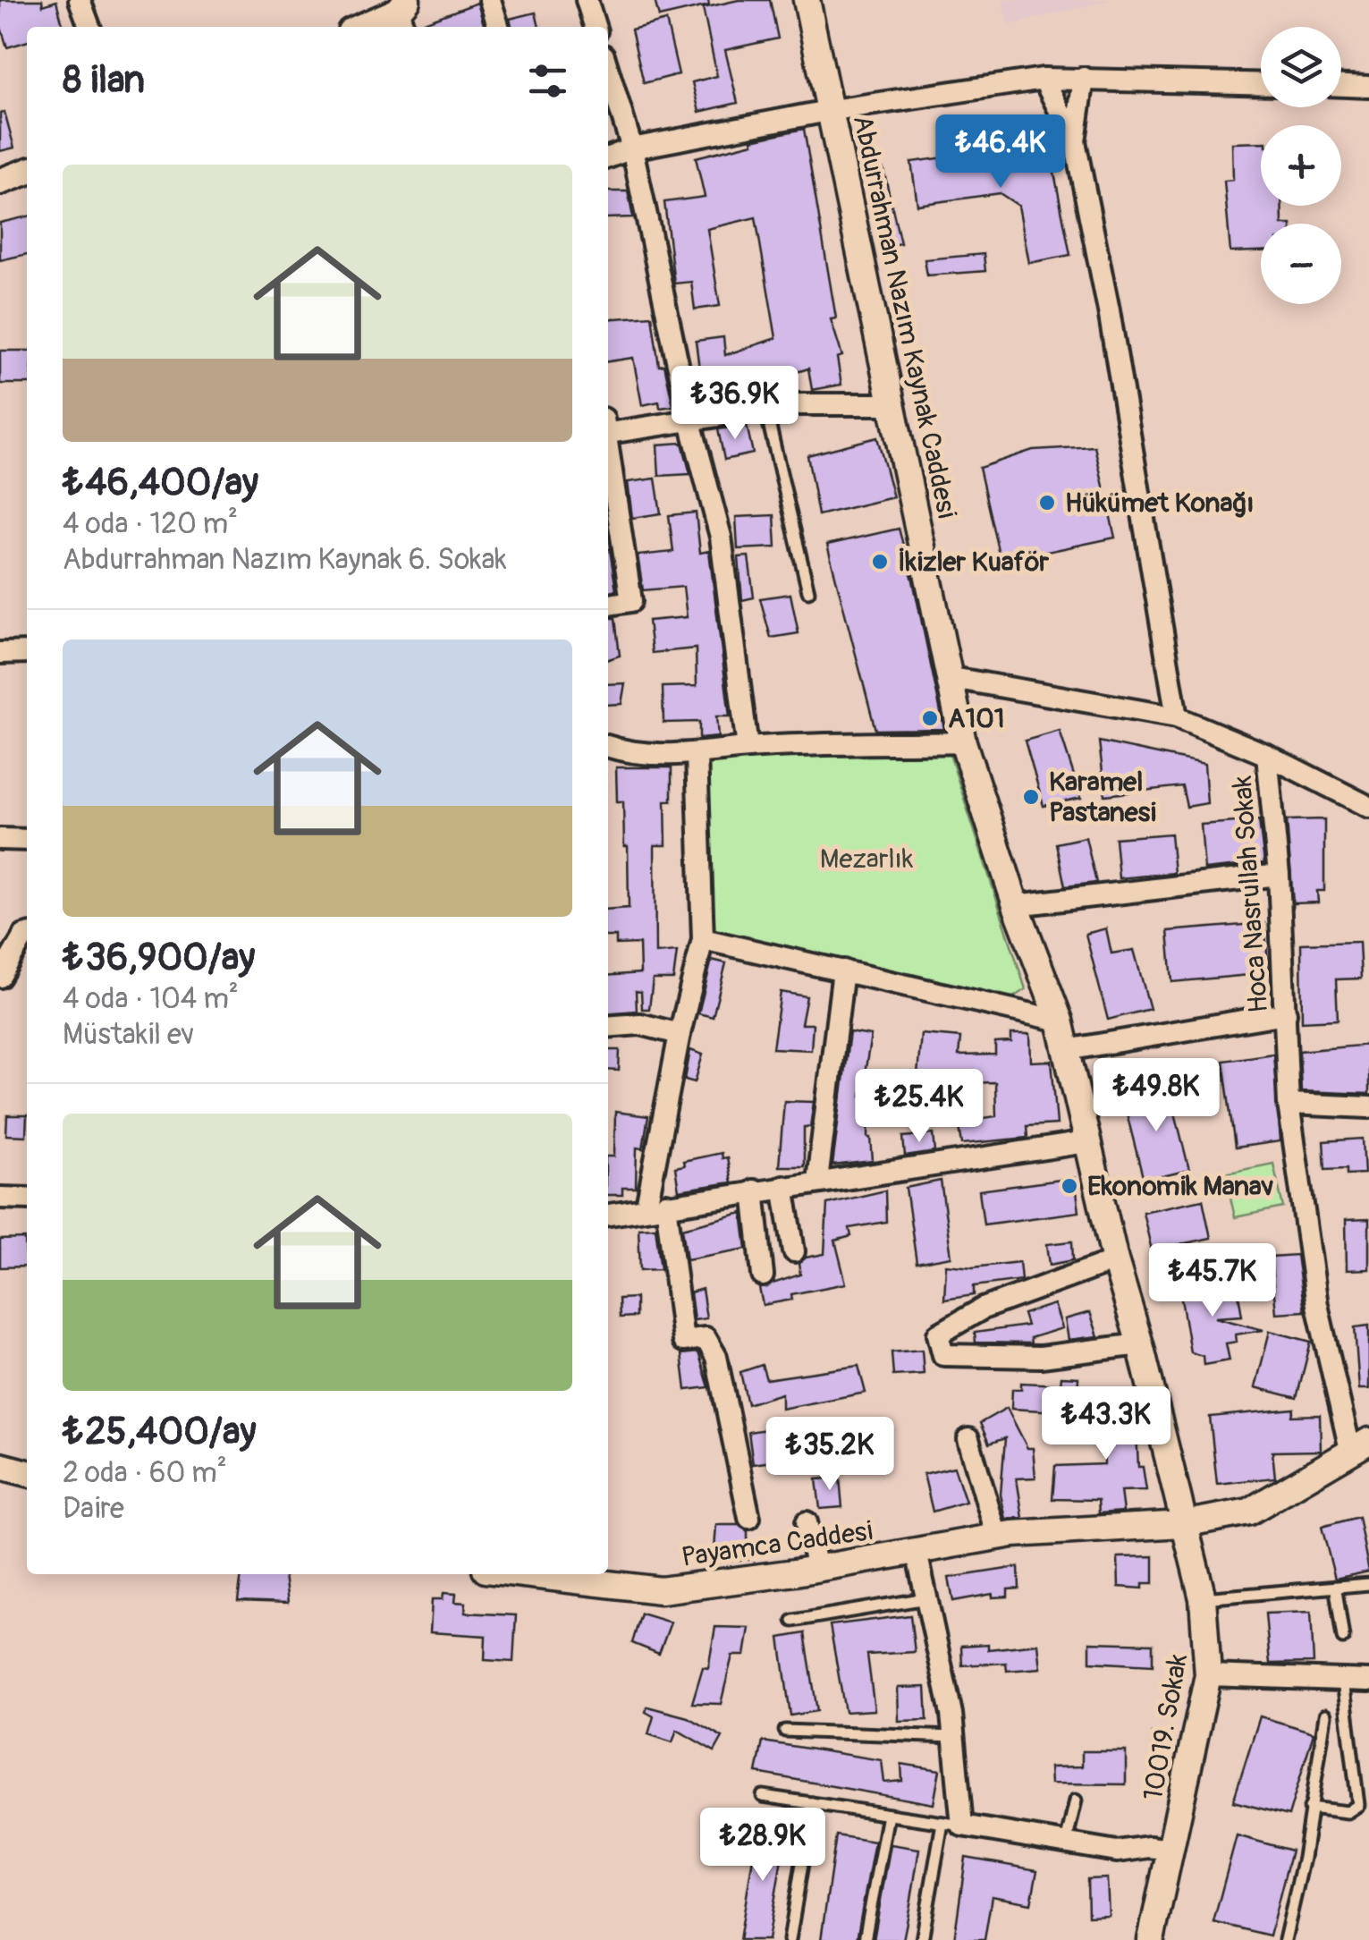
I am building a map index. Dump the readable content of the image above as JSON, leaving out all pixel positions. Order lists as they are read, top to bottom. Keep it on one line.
{"streets":{"street":["Abdurrahman Nazım Kaynak Caddesi","Hoca Nasrullah Sokak","Payamca Caddesi","10019. Sokak"]},"crossings":[["Abdurrahman Nazım Kaynak Caddesi","Payamca Caddesi"],["Abdurrahman Nazım Kaynak Caddesi","10019. Sokak"],["Hoca Nasrullah Sokak","Payamca Caddesi"],["Payamca Caddesi","10019. Sokak"]],"parks":["Mezarlık"],"places":["Hükümet Konağı","İkizler Kuaför","A101","Karamel Pastanesi","Ekonomik Manav"],"page":{"map_buttons":["+","−"],"heading":"8 ilan","price":["₺46.4K","₺36.9K","₺49.8K","₺25.4K","₺45.7K","₺43.3K","₺35.2K","₺28.9K"],"list":[{"name":"₺46,400/ay","note":"4 oda · 120 m² · Abdurrahman Nazım Kaynak 6. Sokak"},{"name":"₺36,900/ay","note":"4 oda · 104 m² · Müstakil ev"},{"name":"₺25,400/ay","note":"2 oda · 60 m² · Daire"}]}}
